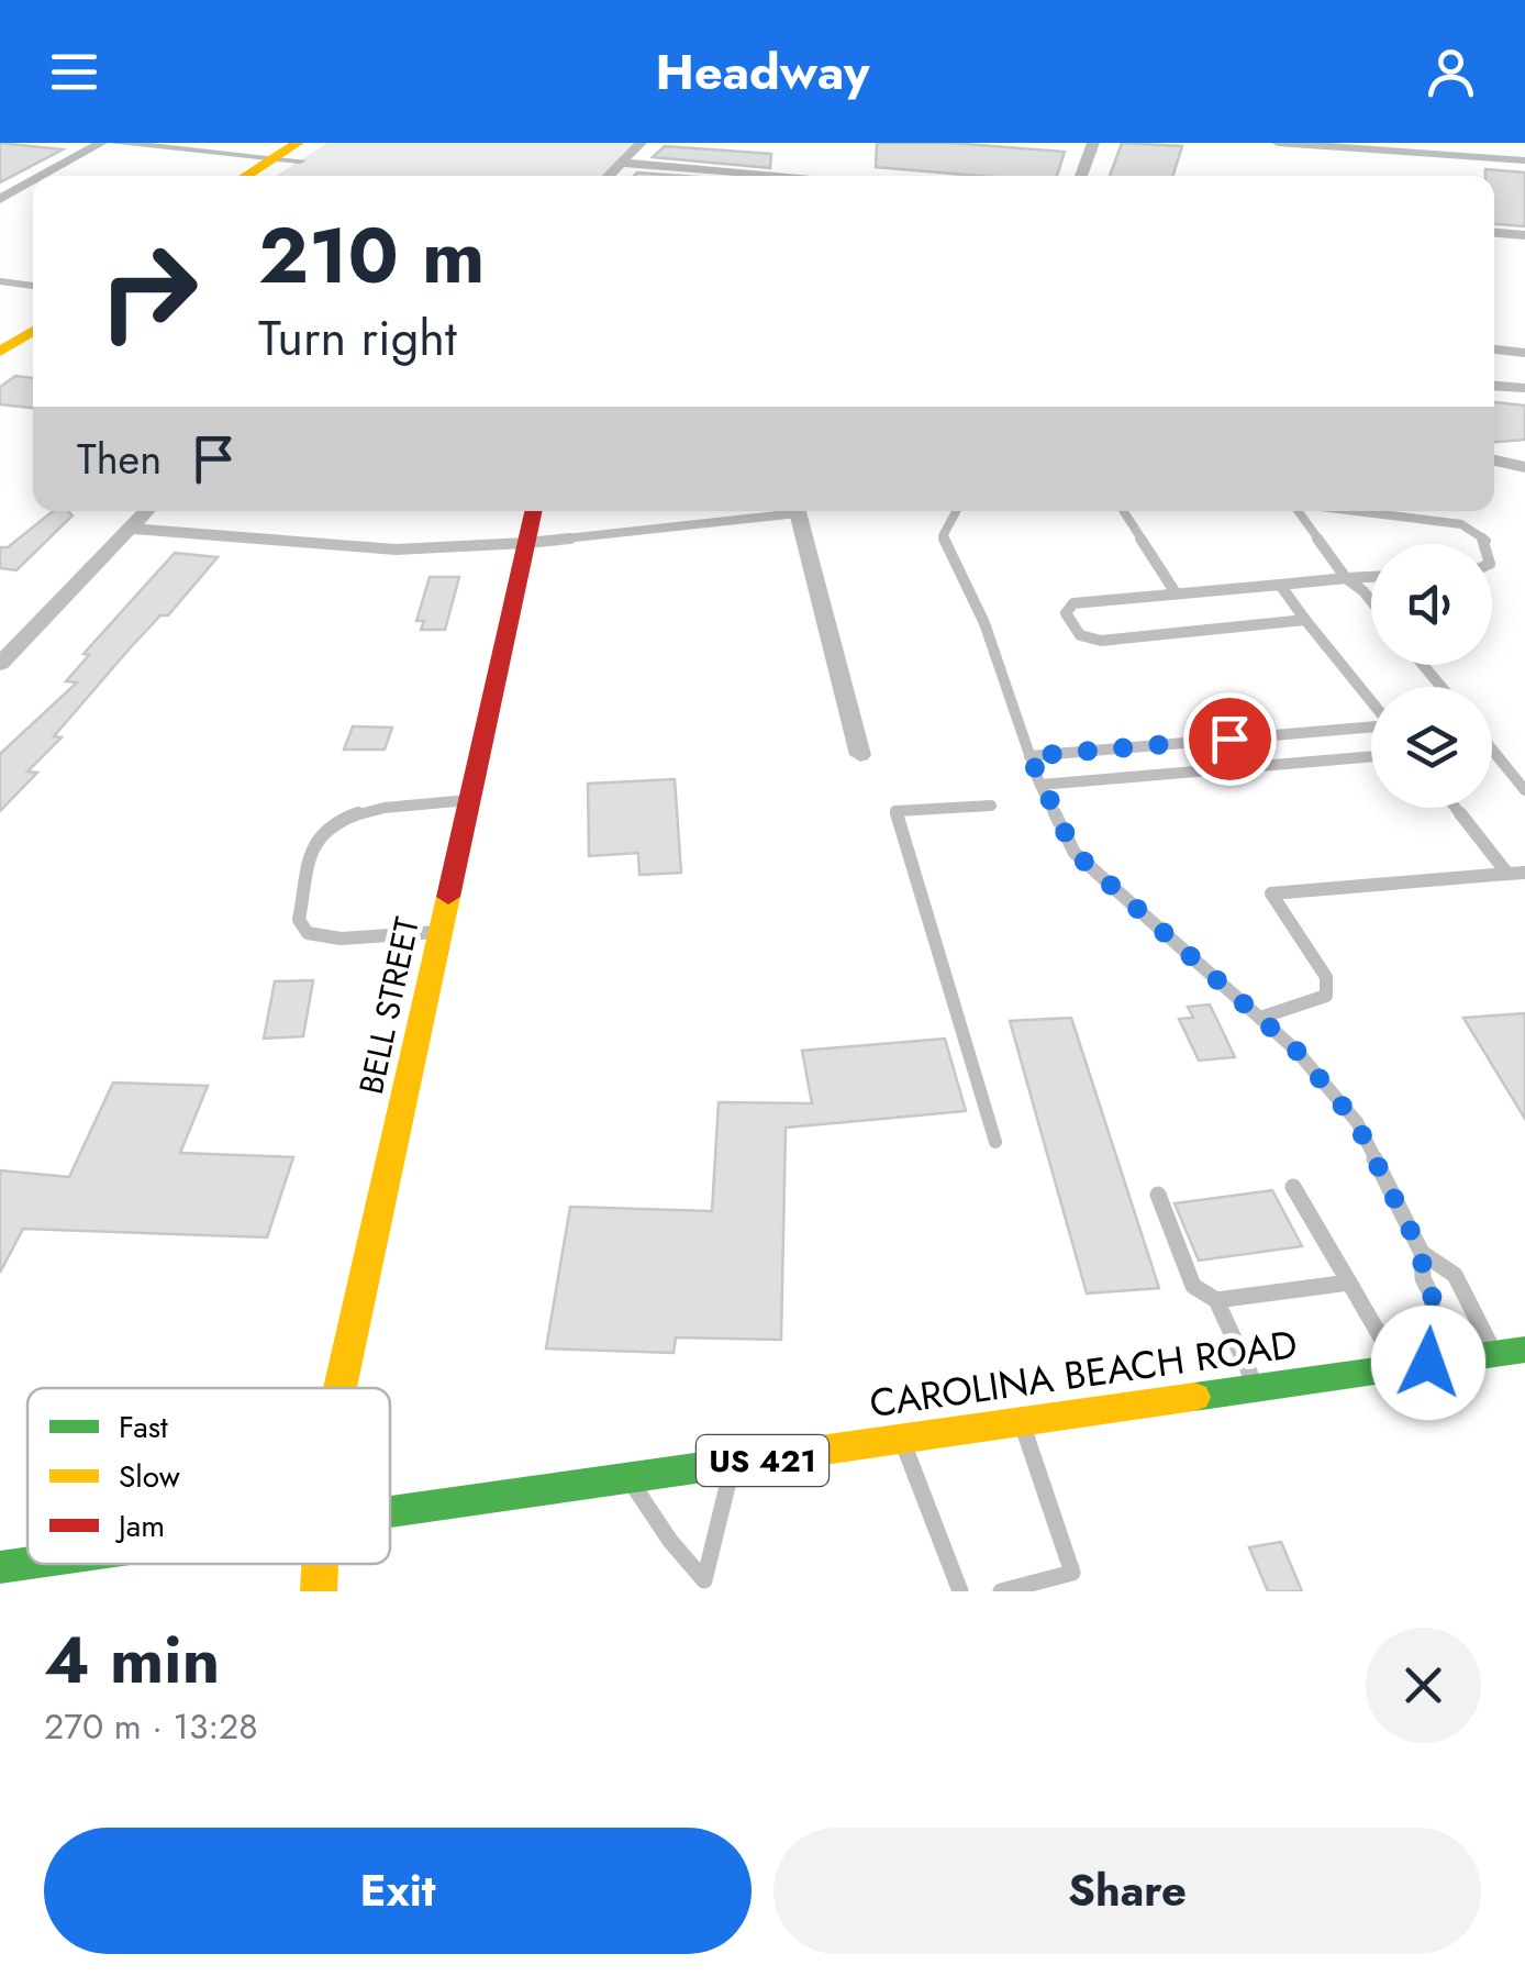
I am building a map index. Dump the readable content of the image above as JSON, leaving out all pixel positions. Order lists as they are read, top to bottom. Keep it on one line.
{"streets":{"main road":["BELL STREET","CAROLINA BEACH ROAD","US 421"]},"legend":["Fast","Slow","Jam"],"page":{"header":"Headway","turn":["210 m","Turn right"],"then":"Then","heading":["4 min","270 m · 13:28"],"buttons":["Exit","Share"]}}
